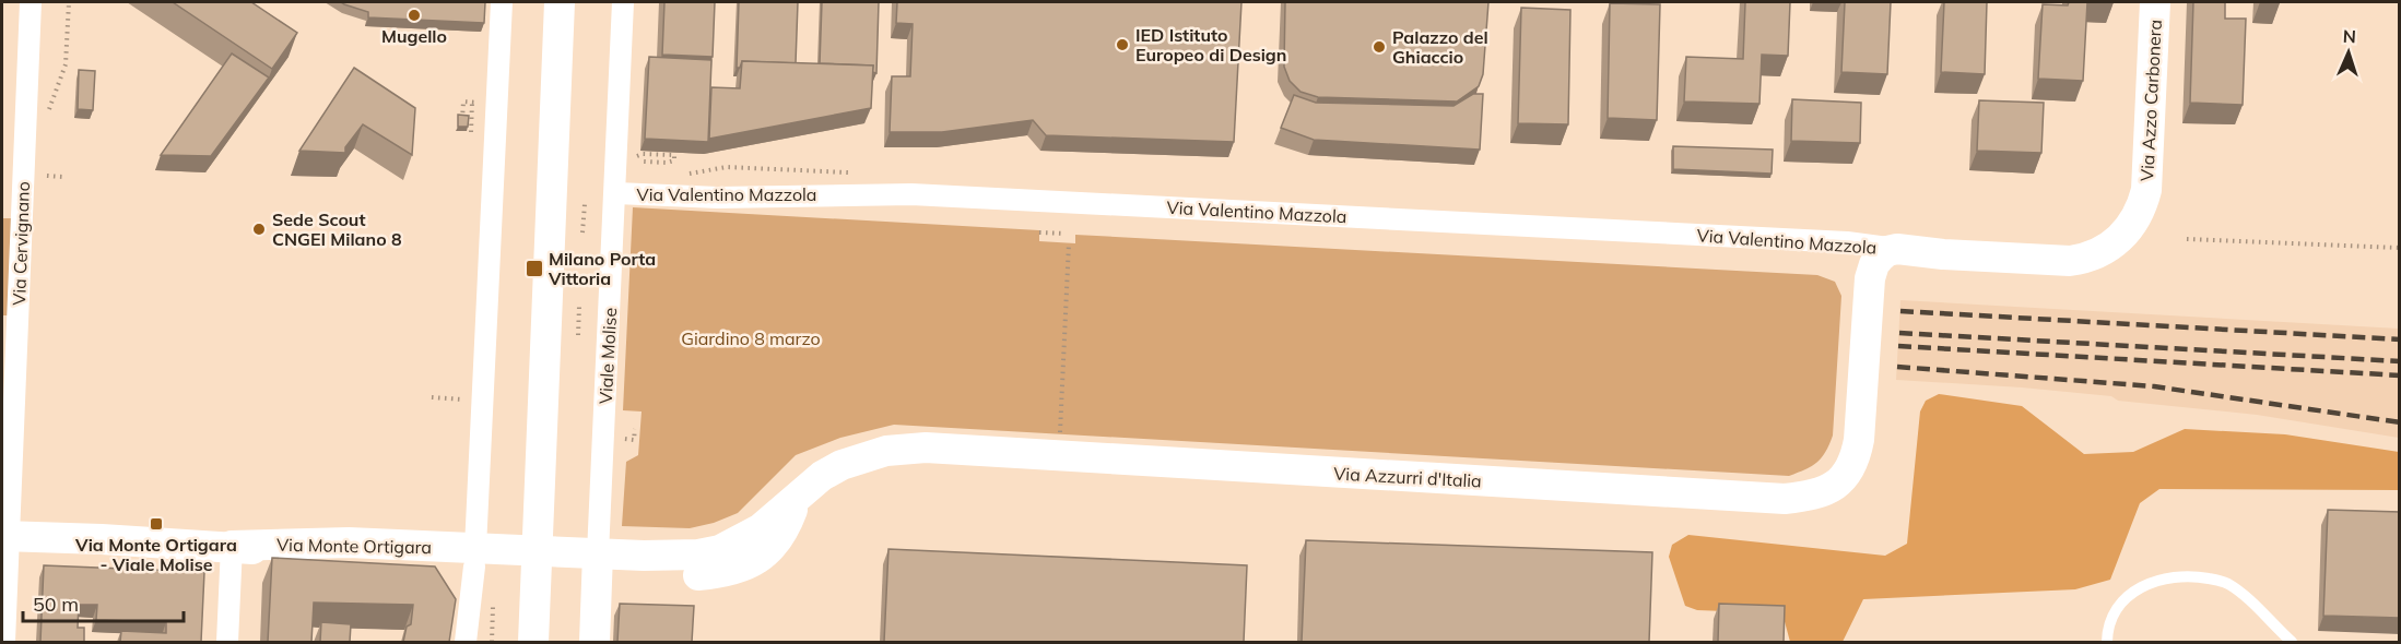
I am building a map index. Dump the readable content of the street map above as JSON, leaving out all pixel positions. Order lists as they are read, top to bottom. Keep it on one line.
{"streets":{"street":["Via Azzo Carbonera","Via Valentino Mazzola","Via Cervignano","Viale Molise","Via Azzurri d'Italia","Via Monte Ortigara"]},"crossings":[["Via Azzo Carbonera","Via Valentino Mazzola"],["Via Azzo Carbonera","Via Azzurri d'Italia"],["Via Valentino Mazzola","Viale Molise"],["Via Valentino Mazzola","Via Azzurri d'Italia"],["Via Cervignano","Via Monte Ortigara"],["Viale Molise","Via Azzurri d'Italia"]],"parks":["Giardino 8 marzo"],"places":{"other":["Mugello","IED Istituto Europeo di Design","Palazzo del Ghiaccio","Sede Scout CNGEI Milano 8"],"transit":["Milano Porta Vittoria","Via Monte Ortigara - Viale Molise"]},"scale_bar":"50 m","north":"top"}
